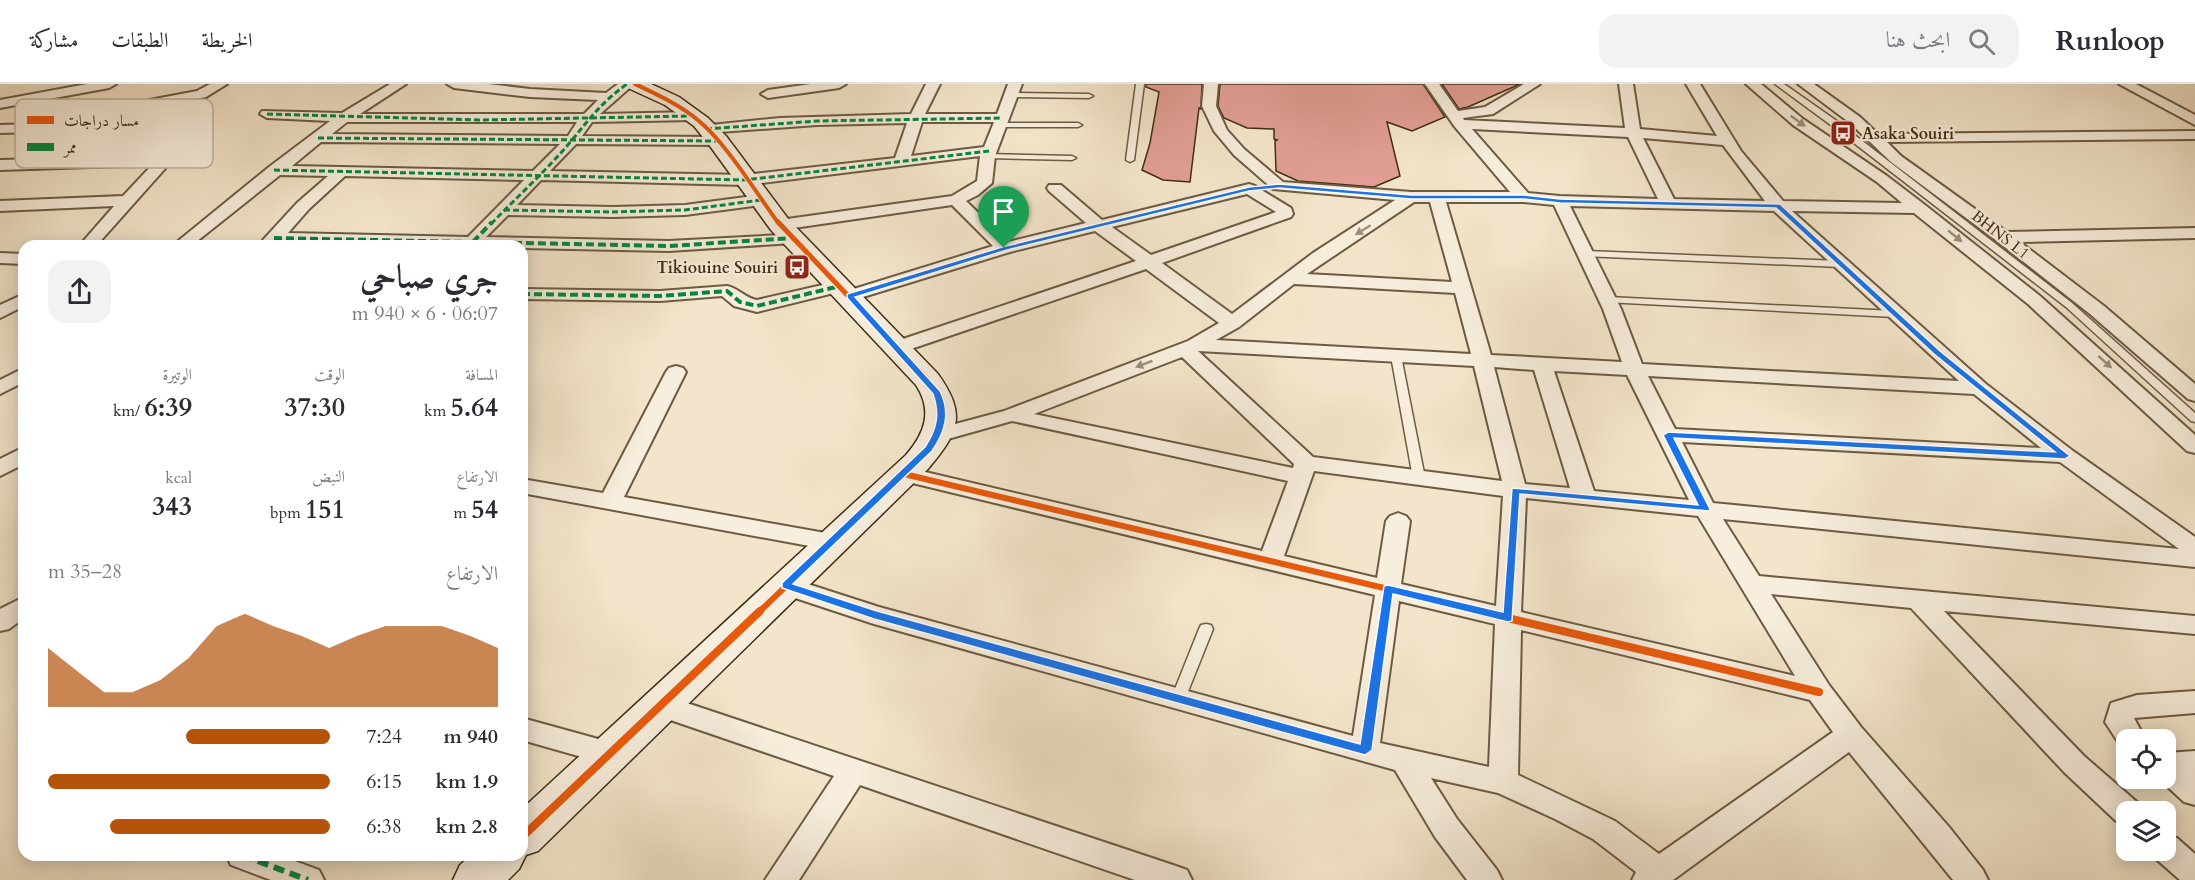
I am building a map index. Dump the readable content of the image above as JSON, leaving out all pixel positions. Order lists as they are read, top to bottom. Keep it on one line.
{"streets":{"lane":["BHNS L1"]},"places":{"bus stop":["Asaka Souiri","Tikiouine Souiri"]},"legend":["مسار دراجات","ممر"],"page":{"header":"Runloop","search":"ابحث هنا","nav":["الخريطة","الطبقات","مشاركة"],"heading":["جري صباحي","06:07 · 6 × 940 m"],"stats":[["المسافة","5.64 km"],["الوقت","37:30"],["الوتيرة","6:39 /km"],["الارتفاع","54 m"],["النبض","151 bpm"],["kcal","343"]],"chart":["الارتفاع","28–35 m"],"list":[{"name":"940 m","note":"7:24"},{"name":"1.9 km","note":"6:15"},{"name":"2.8 km","note":"6:38"}]}}
